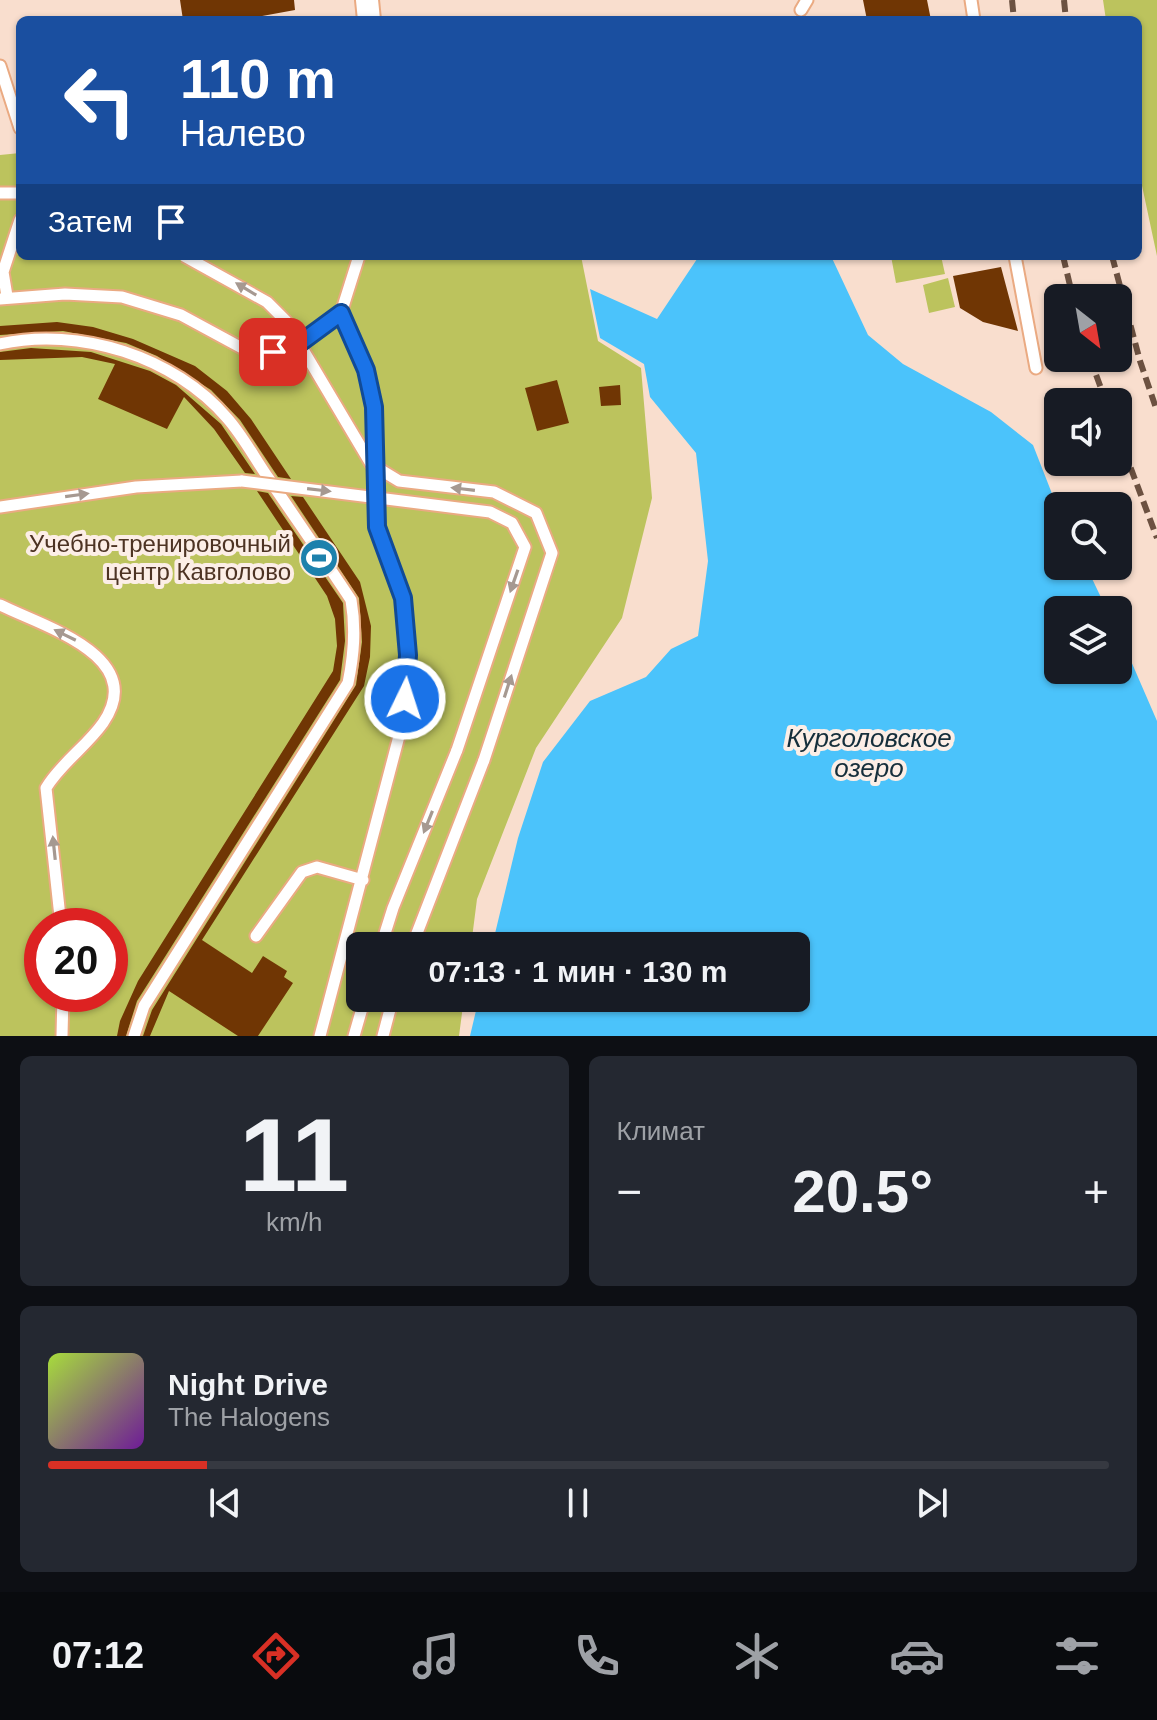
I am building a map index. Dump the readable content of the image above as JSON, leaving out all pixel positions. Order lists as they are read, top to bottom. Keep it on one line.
{"water":["Курголовское озеро"],"places":{"sports":["Учебно-тренировочный центр Кавголово"]},"north":"bottom right","page":{"turn":["110 m","Налево"],"then":"Затем","limit":"20","trip":"07:13 · 1 мин · 130 m","tile":[["11","km/h"],"Климат"],"heat":["−","20.5°","+"],"song":["Night Drive","The Halogens"],"tabs":"07:12"}}
